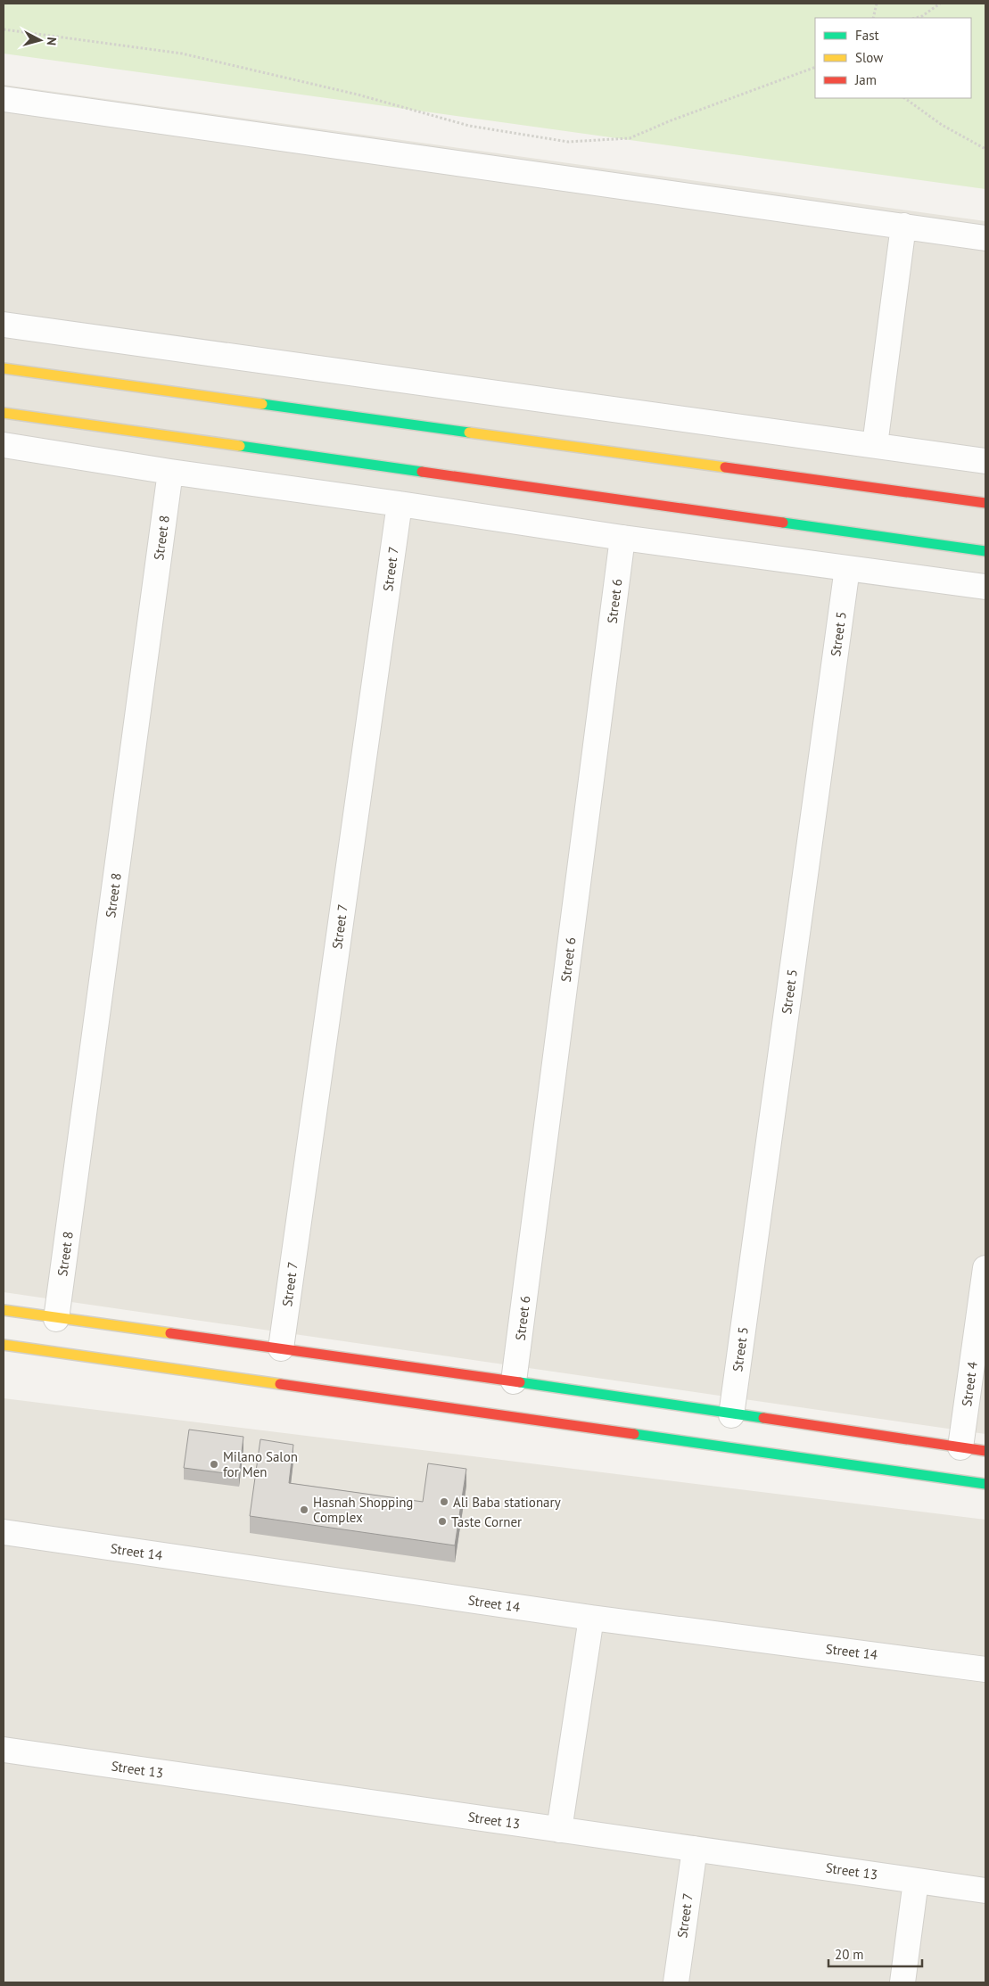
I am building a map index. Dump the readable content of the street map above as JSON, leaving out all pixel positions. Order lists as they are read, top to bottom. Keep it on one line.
{"streets":{"street":["Street 8","Street 7","Street 6","Street 5","Street 4","Street 14","Street 13"]},"crossings":[["Street 7","Street 13"]],"places":["Milano Salon for Men","Ali Baba stationary","Hasnah Shopping Complex","Taste Corner"],"legend":["Fast","Slow","Jam"],"scale_bar":"20 m","north":"right"}
